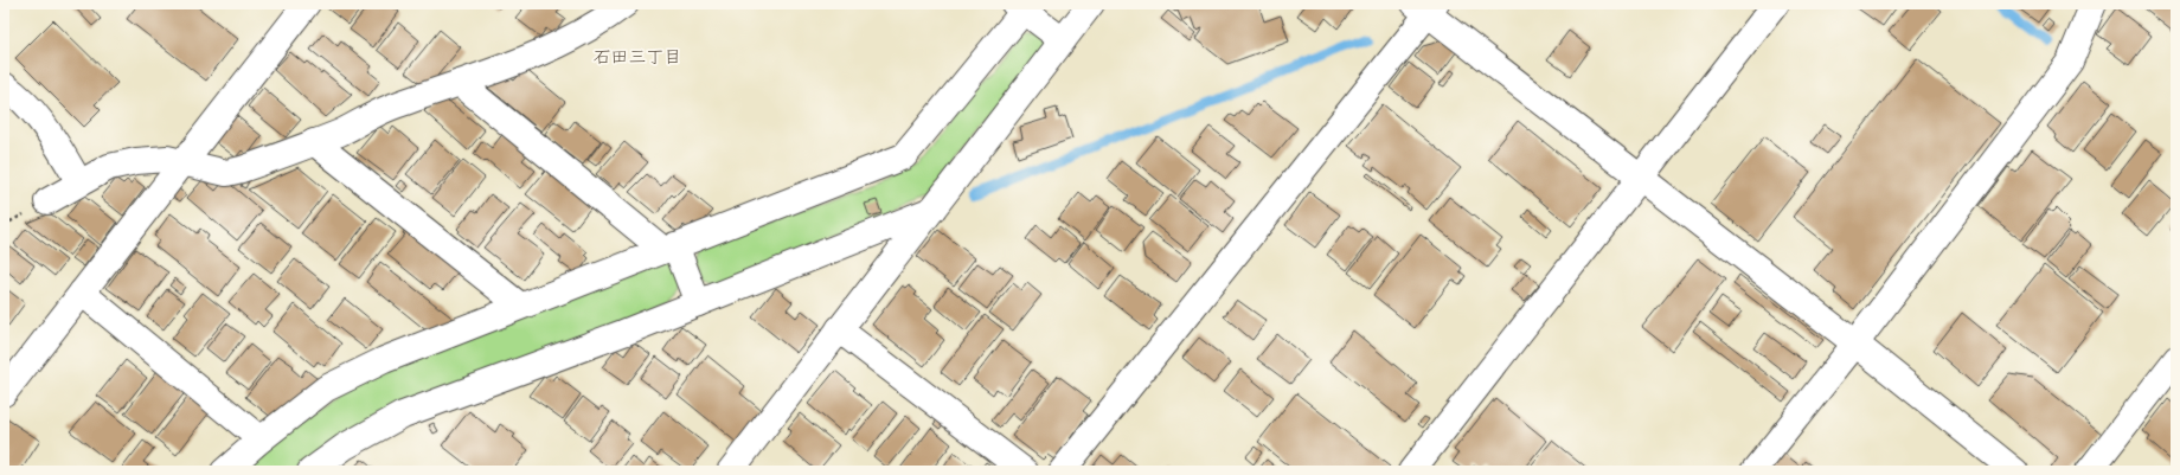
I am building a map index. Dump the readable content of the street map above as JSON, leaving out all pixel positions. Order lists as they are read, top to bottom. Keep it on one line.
{"districts":["石田三丁目"]}
